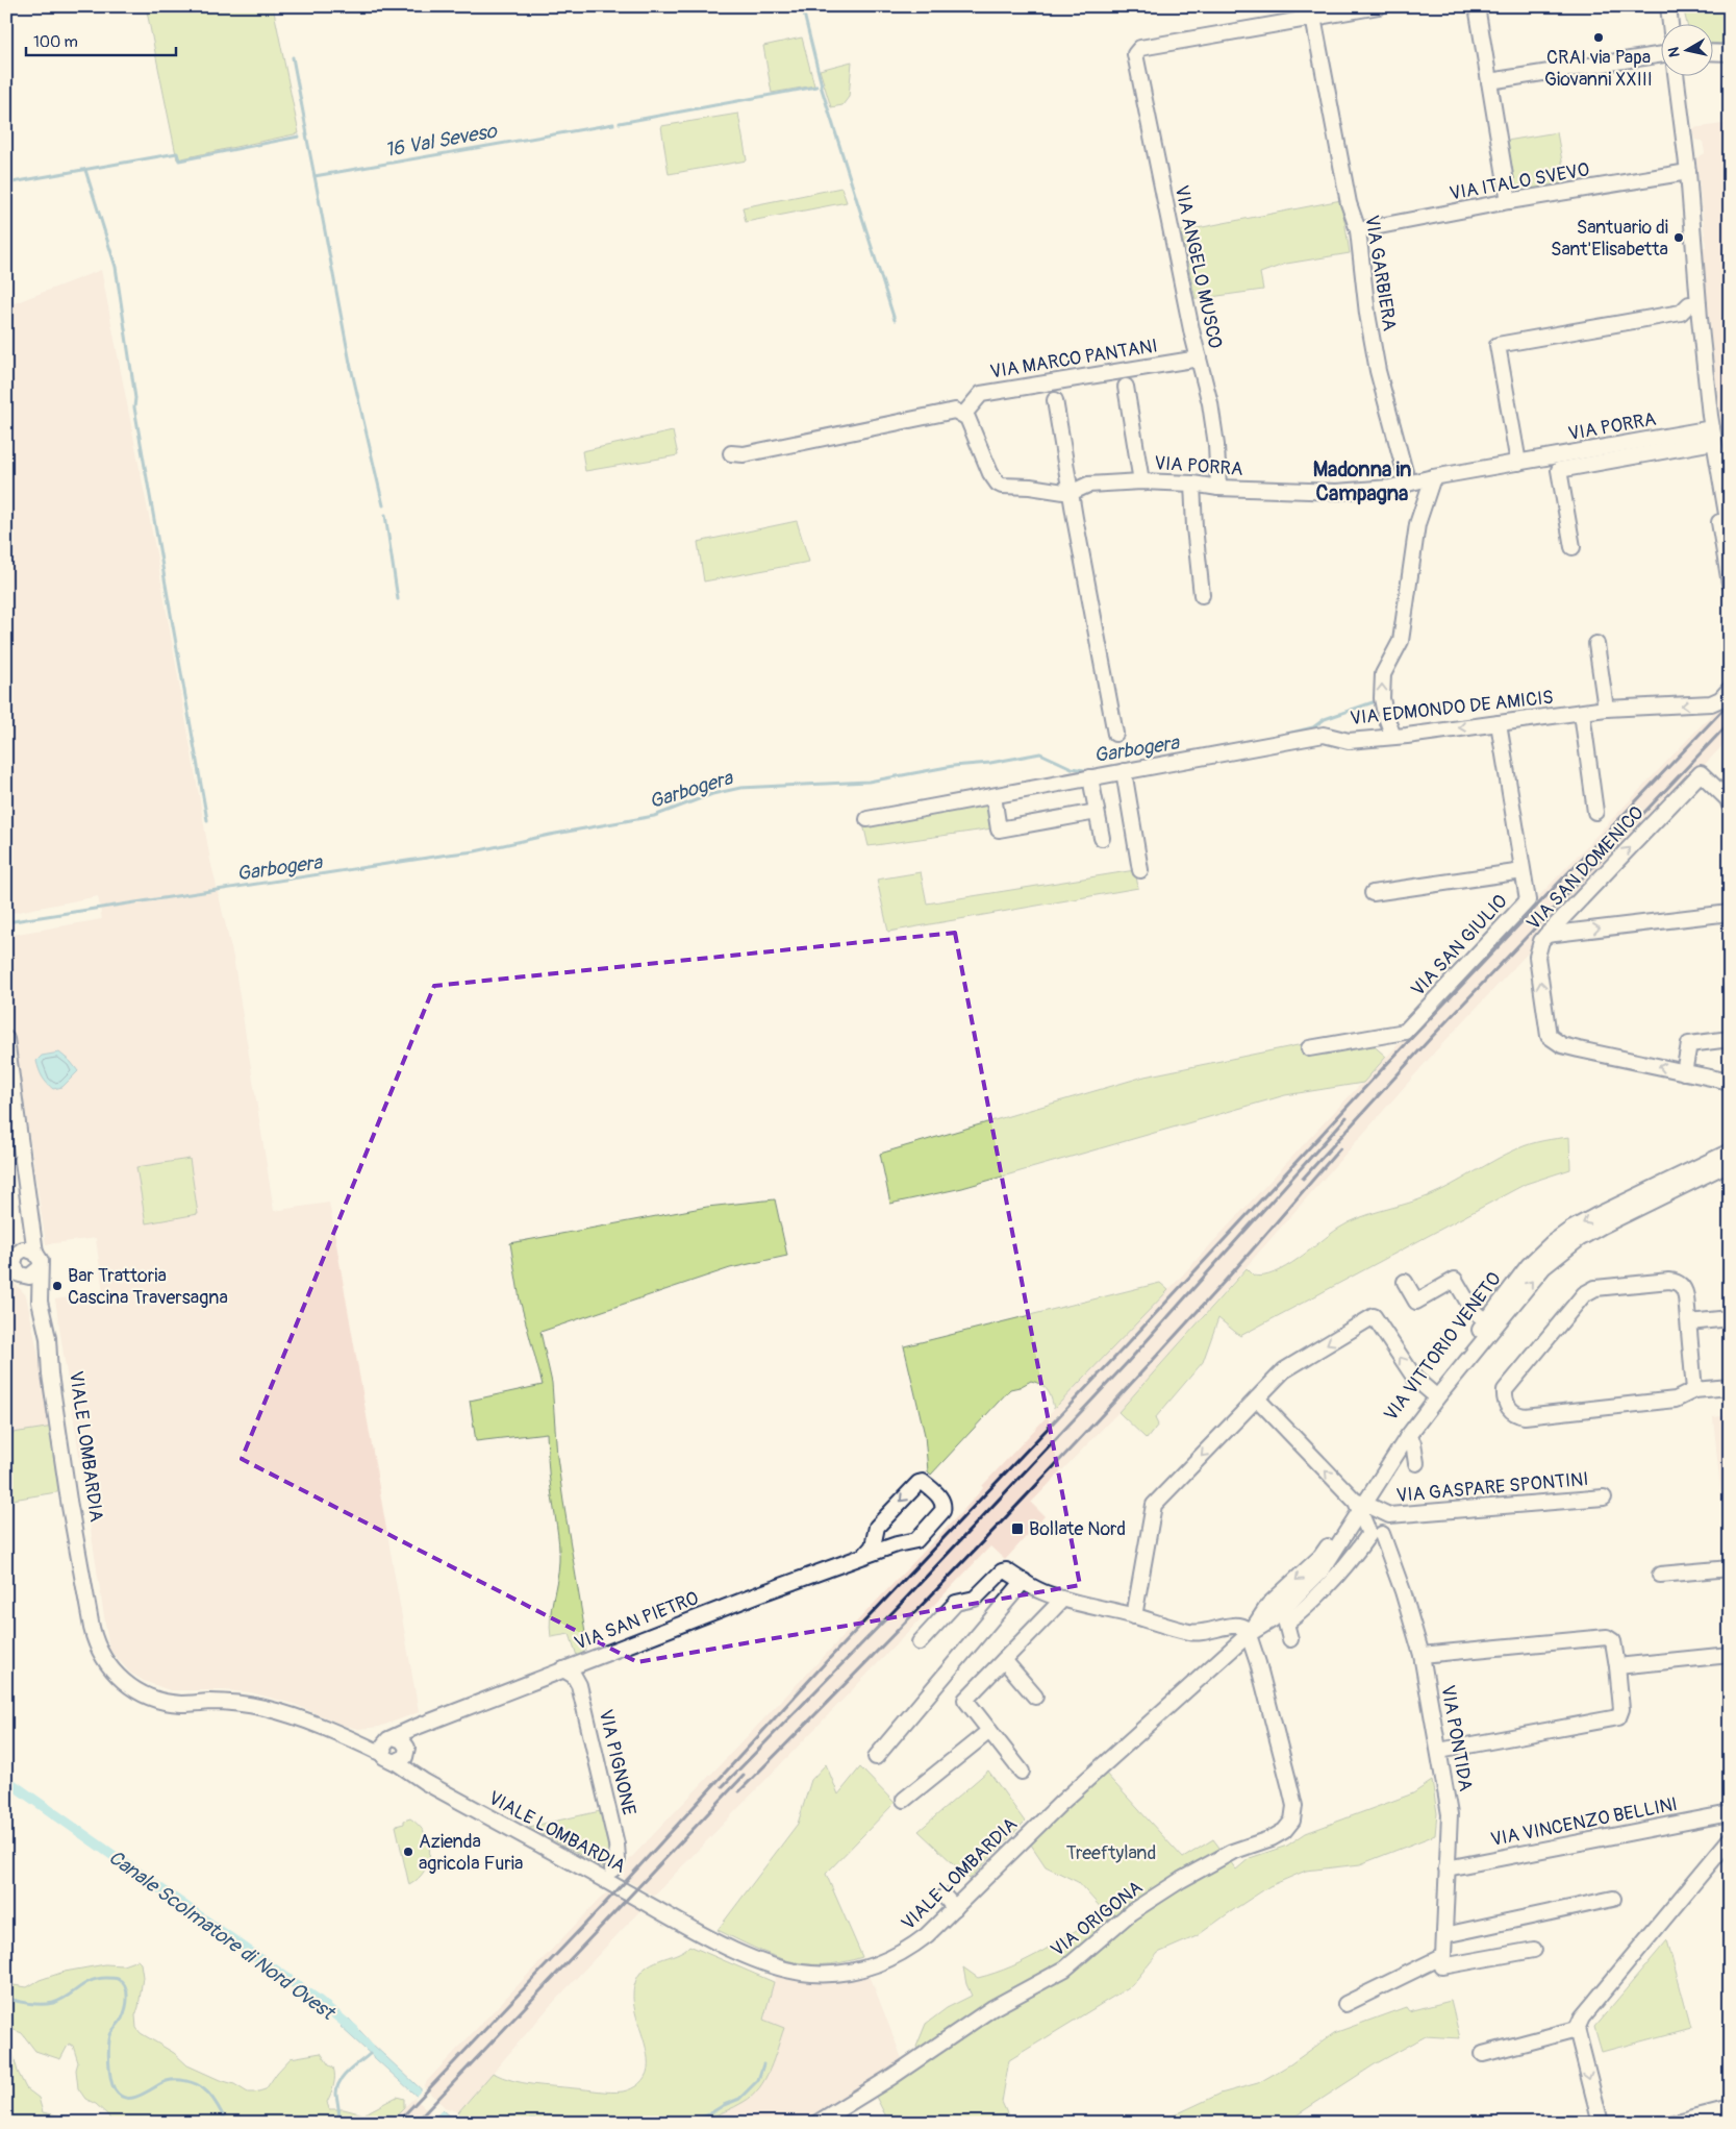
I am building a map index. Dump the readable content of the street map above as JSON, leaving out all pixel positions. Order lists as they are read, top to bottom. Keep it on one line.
{"streets":{"street":["VIA ITALO SVEVO","VIA ANGELO MUSCO","VIA GARBIERA","VIA MARCO PANTANI","VIA PORRA","VIA EDMONDO DE AMICIS","VIA SAN DOMENICO","VIA SAN GIULIO","VIA VITTORIO VENETO","VIALE LOMBARDIA","VIA GASPARE SPONTINI","VIA SAN PIETRO","VIA PONTIDA","VIA PIGNONE","VIA VINCENZO BELLINI","VIA ORIGONA"]},"crossings":[["VIA ITALO SVEVO","VIA GARBIERA"],["VIA ANGELO MUSCO","VIA GARBIERA"],["VIA ANGELO MUSCO","VIA MARCO PANTANI"],["VIA ANGELO MUSCO","VIA PORRA"],["VIA GARBIERA","VIA PORRA"],["VIA EDMONDO DE AMICIS","VIA SAN GIULIO"],["VIA VITTORIO VENETO","VIALE LOMBARDIA"],["VIA VITTORIO VENETO","VIA GASPARE SPONTINI"],["VIA VITTORIO VENETO","VIA ORIGONA"],["VIALE LOMBARDIA","VIA SAN PIETRO"],["VIALE LOMBARDIA","VIA ORIGONA"],["VIA SAN PIETRO","VIA PIGNONE"],["VIA PONTIDA","VIA VINCENZO BELLINI"]],"districts":["Madonna in Campagna"],"water":["16 Val Seveso","Garbogera","Canale Scolmatore di Nord Ovest"],"parks":["Treeftyland"],"places":{"other":["CRAI via Papa Giovanni XXIII","Santuario di Sant'Elisabetta","Bar Trattoria Cascina Traversagna","Azienda agricola Furia"],"transit":["Bollate Nord"]},"scale_bar":"100 m","north":"left"}
